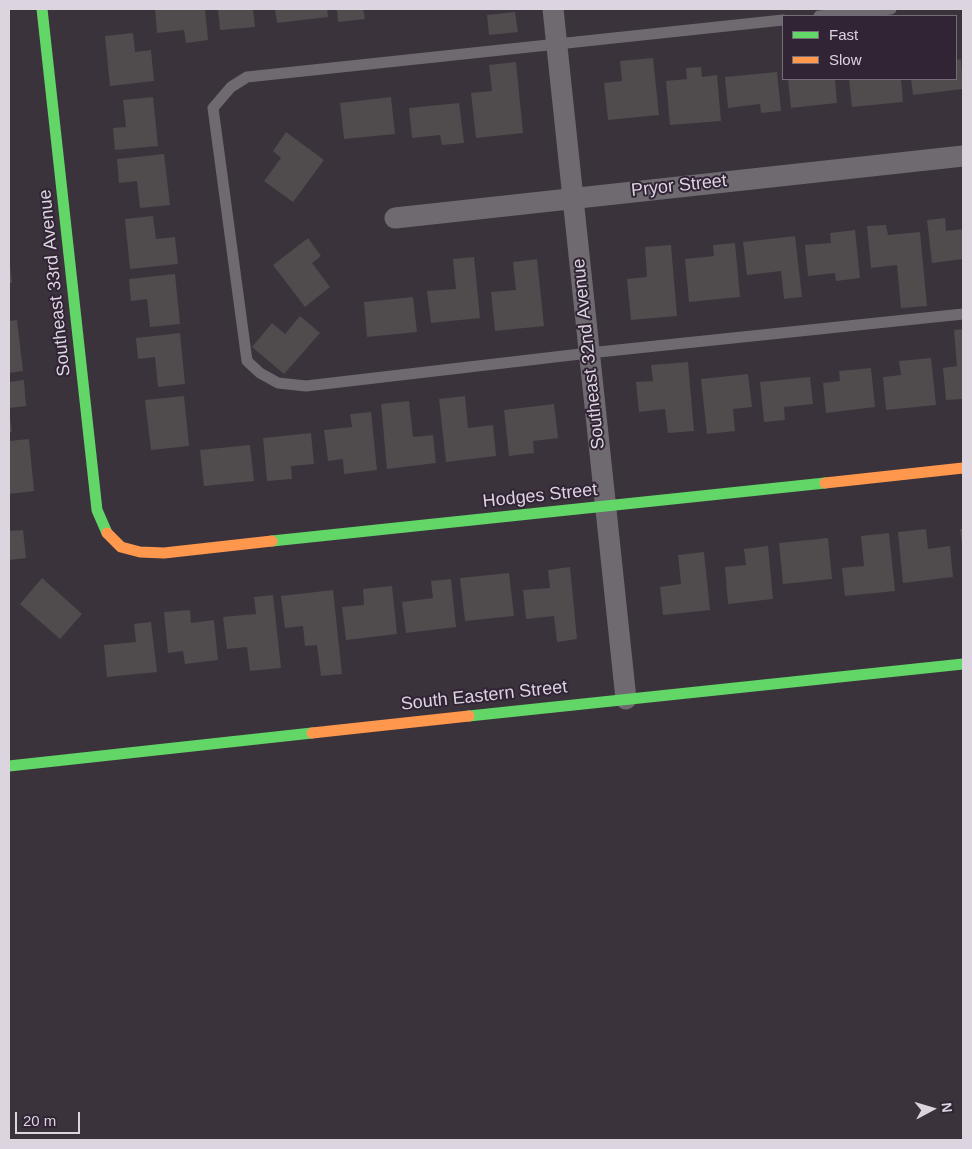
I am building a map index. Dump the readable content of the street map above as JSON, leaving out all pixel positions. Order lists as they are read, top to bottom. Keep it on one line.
{"streets":{"street":["Pryor Street","Southeast 33rd Avenue","Southeast 32nd Avenue","Hodges Street","South Eastern Street"]},"crossings":[["Pryor Street","Southeast 32nd Avenue"],["Southeast 33rd Avenue","Hodges Street"],["Southeast 32nd Avenue","Hodges Street"],["Southeast 32nd Avenue","South Eastern Street"]],"legend":["Fast","Slow"],"scale_bar":"20 m","north":"right"}
